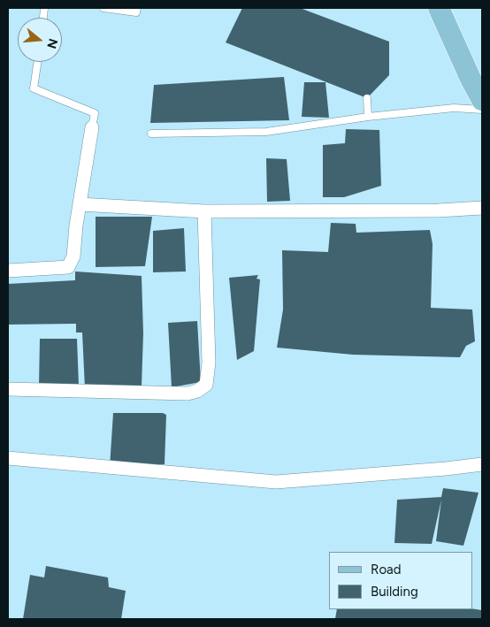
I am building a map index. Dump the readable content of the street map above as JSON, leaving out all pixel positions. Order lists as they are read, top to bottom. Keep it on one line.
{"legend":["Road","Building"],"north":"right"}
